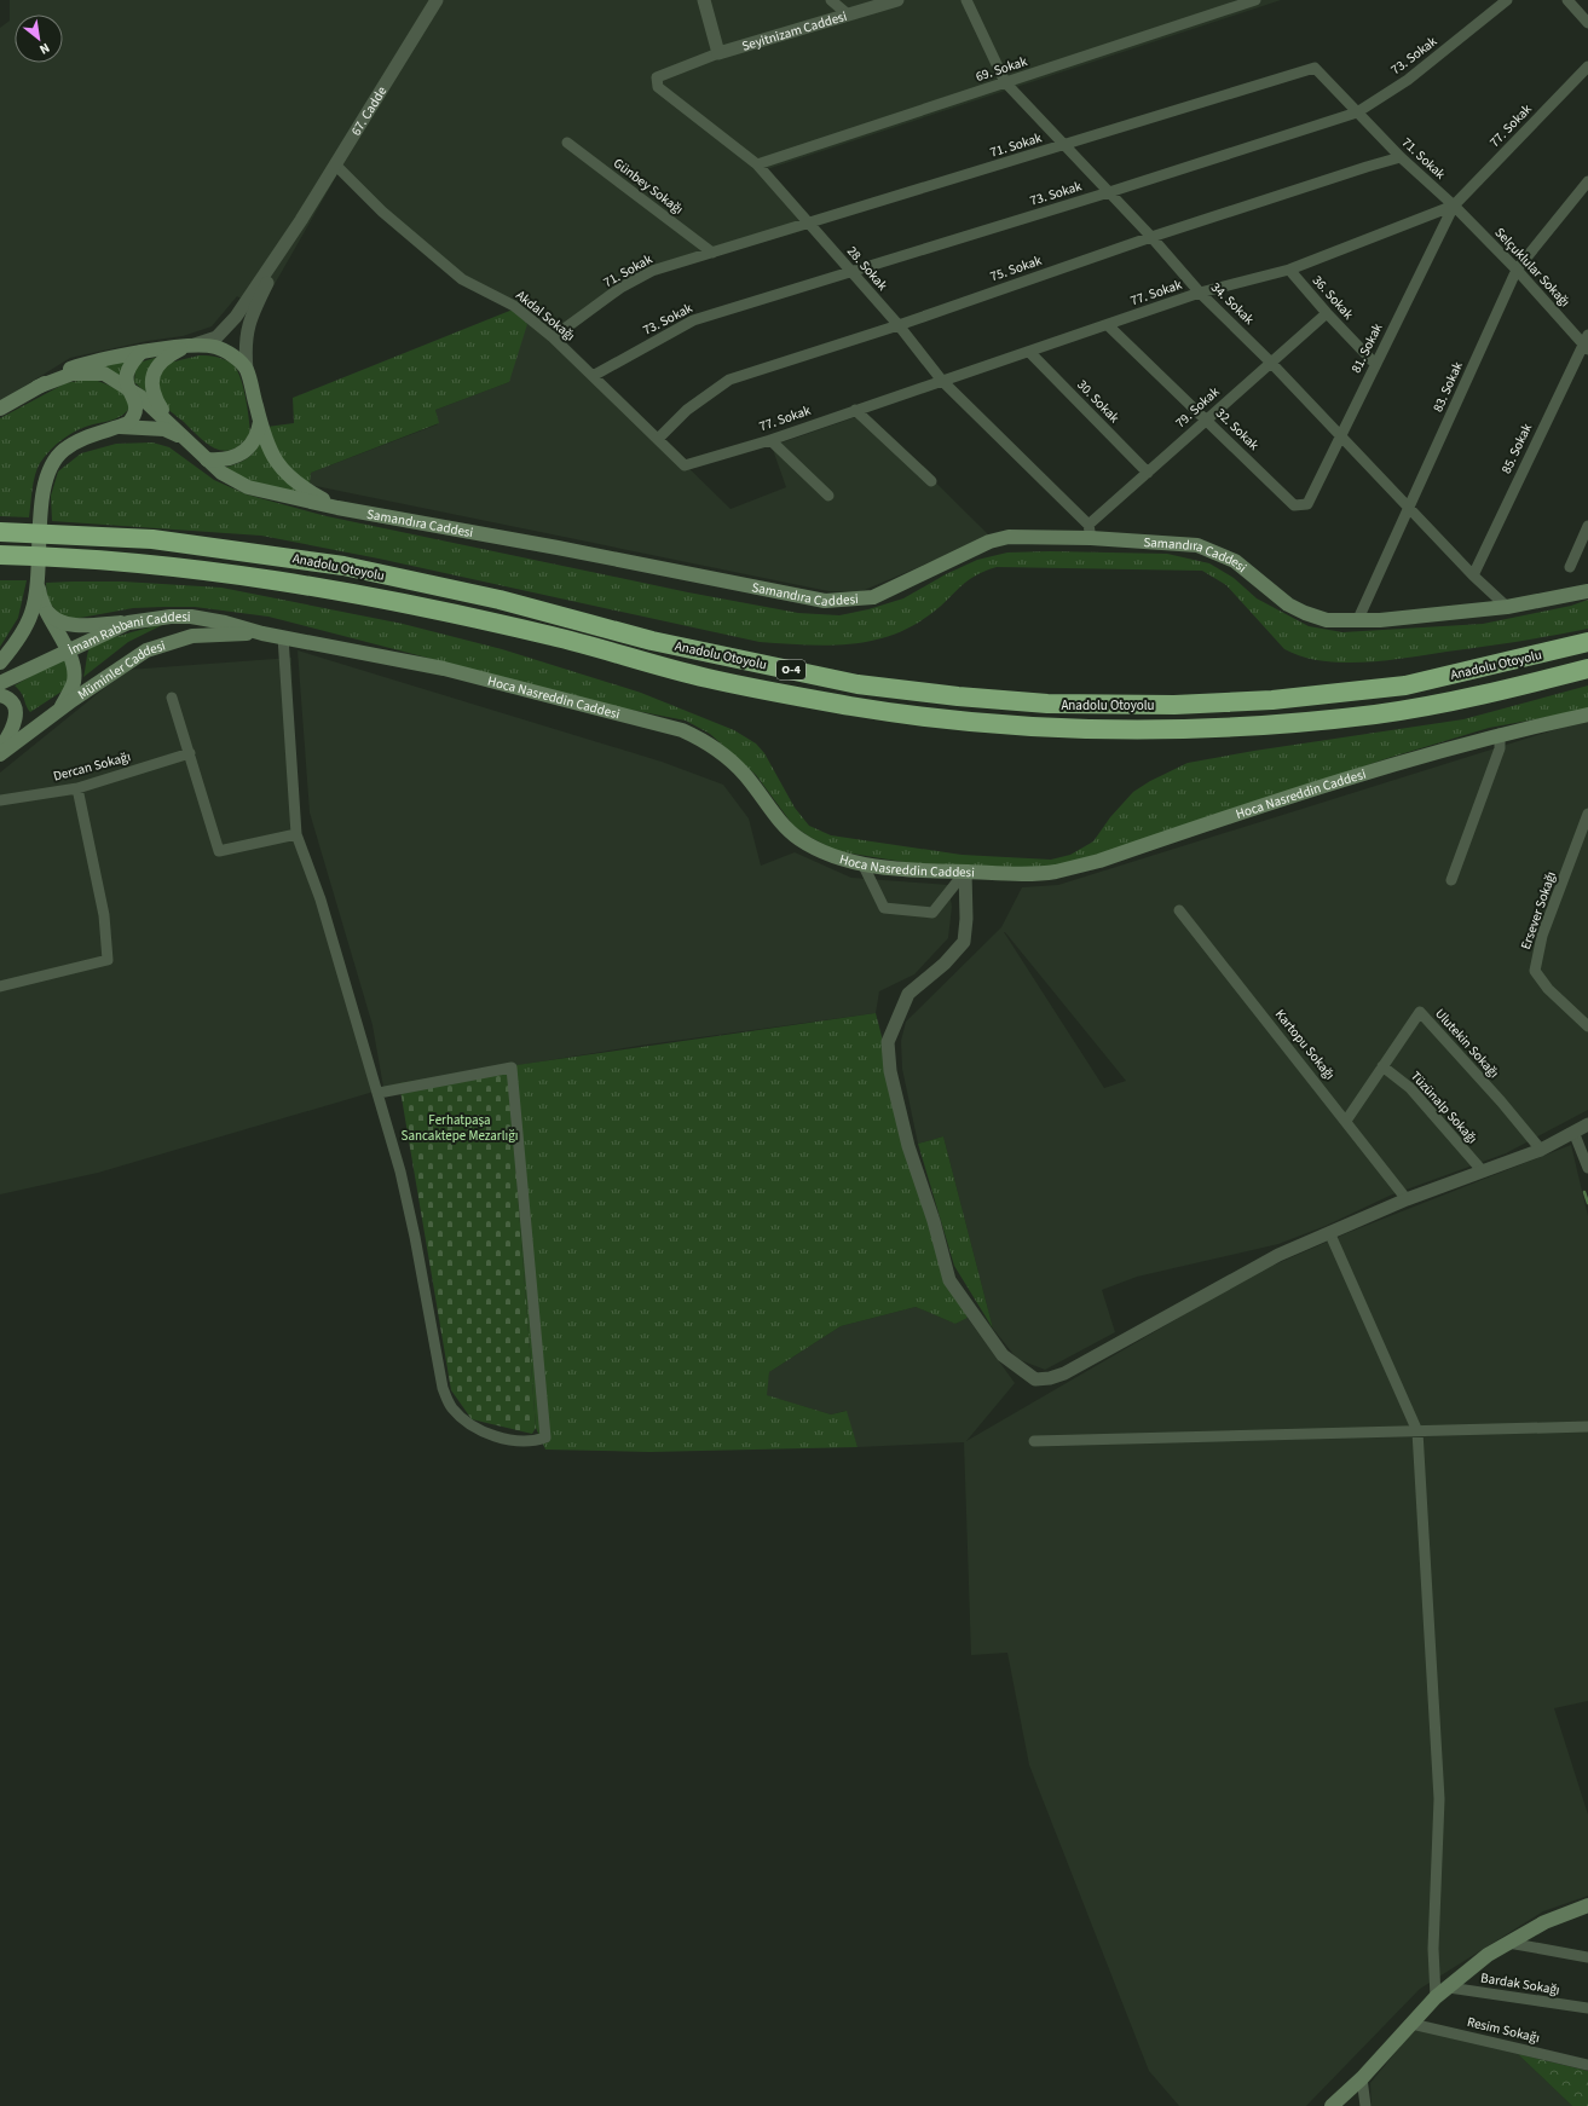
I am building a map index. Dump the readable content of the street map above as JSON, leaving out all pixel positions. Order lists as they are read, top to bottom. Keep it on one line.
{"streets":{"highway":["Anadolu Otoyolu","O-4"],"main road":["Samandıra Caddesi","İmam Rabbani Caddesi","Müminler Caddesi","Hoca Nasreddin Caddesi"],"street":["Seyitnizam Caddesi","73. Sokak","69. Sokak","67. Cadde","77. Sokak","71. Sokak","Günbey Sokağı","Selçuklular Sokağı","28. Sokak","75. Sokak","36. Sokak","34. Sokak","Akdal Sokağı","81. Sokak","83. Sokak","30. Sokak","79. Sokak","32. Sokak","85. Sokak","Dercan Sokağı","Ersever Sokağı","Ulutekin Sokağı","Kartopu Sokağı","Tüzünalp Sokağı","Bardak Sokağı","Resim Sokağı"]},"crossings":[["Seyitnizam Caddesi","28. Sokak"],["73. Sokak","71. Sokak"],["73. Sokak","28. Sokak"],["73. Sokak","34. Sokak"],["73. Sokak","Akdal Sokağı"],["69. Sokak","28. Sokak"],["69. Sokak","34. Sokak"],["67. Cadde","Akdal Sokağı"],["67. Cadde","Samandıra Caddesi"],["77. Sokak","71. Sokak"],["77. Sokak","Selçuklular Sokağı"],["77. Sokak","28. Sokak"],["77. Sokak","36. Sokak"],["77. Sokak","34. Sokak"],["77. Sokak","Akdal Sokağı"],["77. Sokak","81. Sokak"],["77. Sokak","30. Sokak"],["77. Sokak","32. Sokak"],["71. Sokak","Günbey Sokağı"],["71. Sokak","Selçuklular Sokağı"],["71. Sokak","28. Sokak"],["71. Sokak","75. Sokak"],["71. Sokak","34. Sokak"],["71. Sokak","Akdal Sokağı"],["71. Sokak","81. Sokak"],["Selçuklular Sokağı","81. Sokak"],["Selçuklular Sokağı","83. Sokak"],["Selçuklular Sokağı","85. Sokak"],["28. Sokak","75. Sokak"],["28. Sokak","79. Sokak"],["28. Sokak","Samandıra Caddesi"],["75. Sokak","34. Sokak"],["75. Sokak","Akdal Sokağı"],["36. Sokak","81. Sokak"],["36. Sokak","79. Sokak"],["34. Sokak","81. Sokak"],["34. Sokak","83. Sokak"],["34. Sokak","79. Sokak"],["34. Sokak","85. Sokak"],["34. Sokak","Samandıra Caddesi"],["81. Sokak","32. Sokak"],["83. Sokak","Samandıra Caddesi"],["30. Sokak","79. Sokak"],["79. Sokak","32. Sokak"],["79. Sokak","Samandıra Caddesi"],["İmam Rabbani Caddesi","Müminler Caddesi"],["İmam Rabbani Caddesi","Hoca Nasreddin Caddesi"],["Müminler Caddesi","Hoca Nasreddin Caddesi"],["Ulutekin Sokağı","Kartopu Sokağı"],["Ulutekin Sokağı","Tüzünalp Sokağı"]],"parks":["Ferhatpaşa Sancaktepe Mezarlığı"],"north":"bottom right"}
